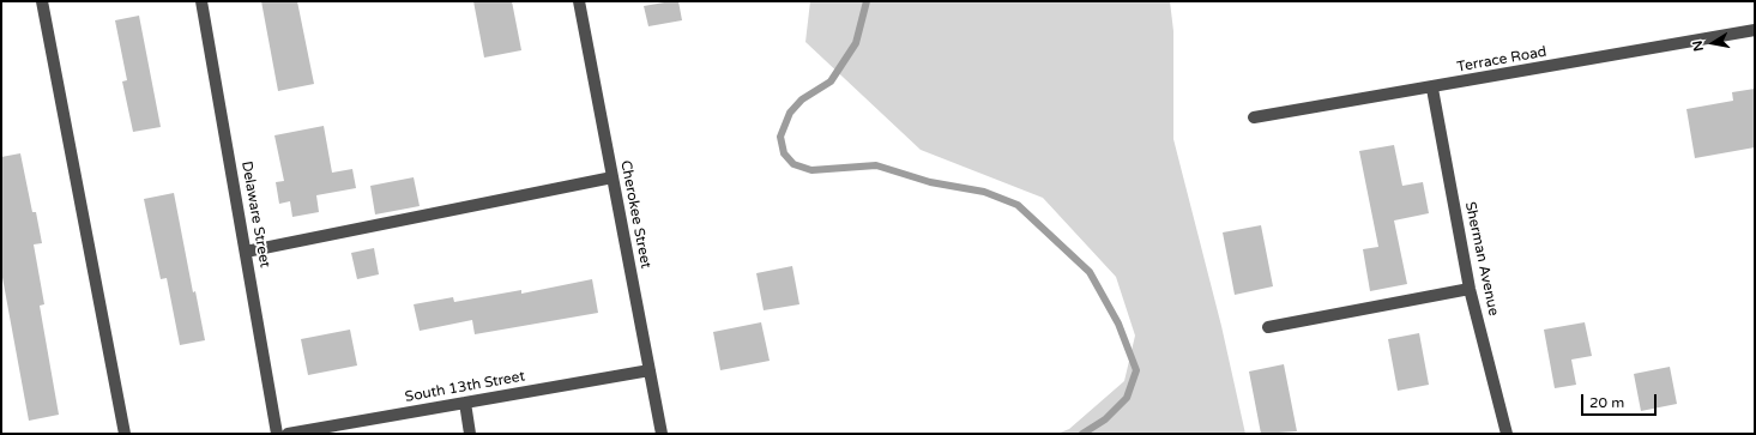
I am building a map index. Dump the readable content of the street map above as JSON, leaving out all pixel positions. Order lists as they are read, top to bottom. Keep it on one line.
{"streets":{"street":["Terrace Road","Delaware Street","Cherokee Street","Sherman Avenue","South 13th Street"]},"crossings":[["Terrace Road","Sherman Avenue"],["Cherokee Street","South 13th Street"]],"scale_bar":"20 m","north":"left"}
